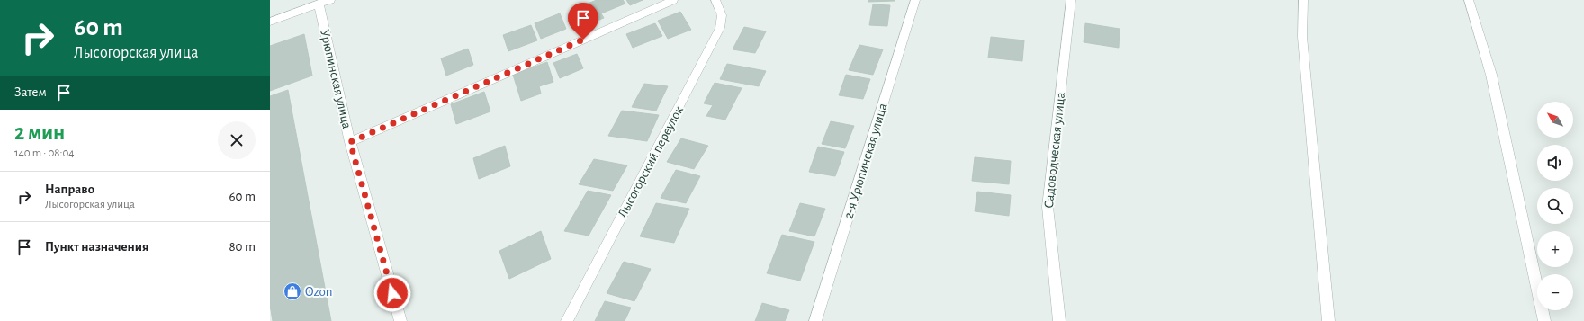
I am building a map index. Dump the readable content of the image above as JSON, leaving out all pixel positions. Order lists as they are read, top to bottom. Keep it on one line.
{"streets":{"street":["Урюпинская улица","Садоводческая улица","2-я Урюпинская улица","Лысогорский переулок"]},"places":{"shop":["Ozon"]},"north":"top left","page":{"turn":["60 m","Лысогорская улица"],"then":"Затем","map_buttons":["+","−"],"heading":["2 мин","140 m · 08:04"],"list":[{"name":"Направо","note":"Лысогорская улица","value":"60 m"},{"name":"Пункт назначения","value":"80 m"}]}}
